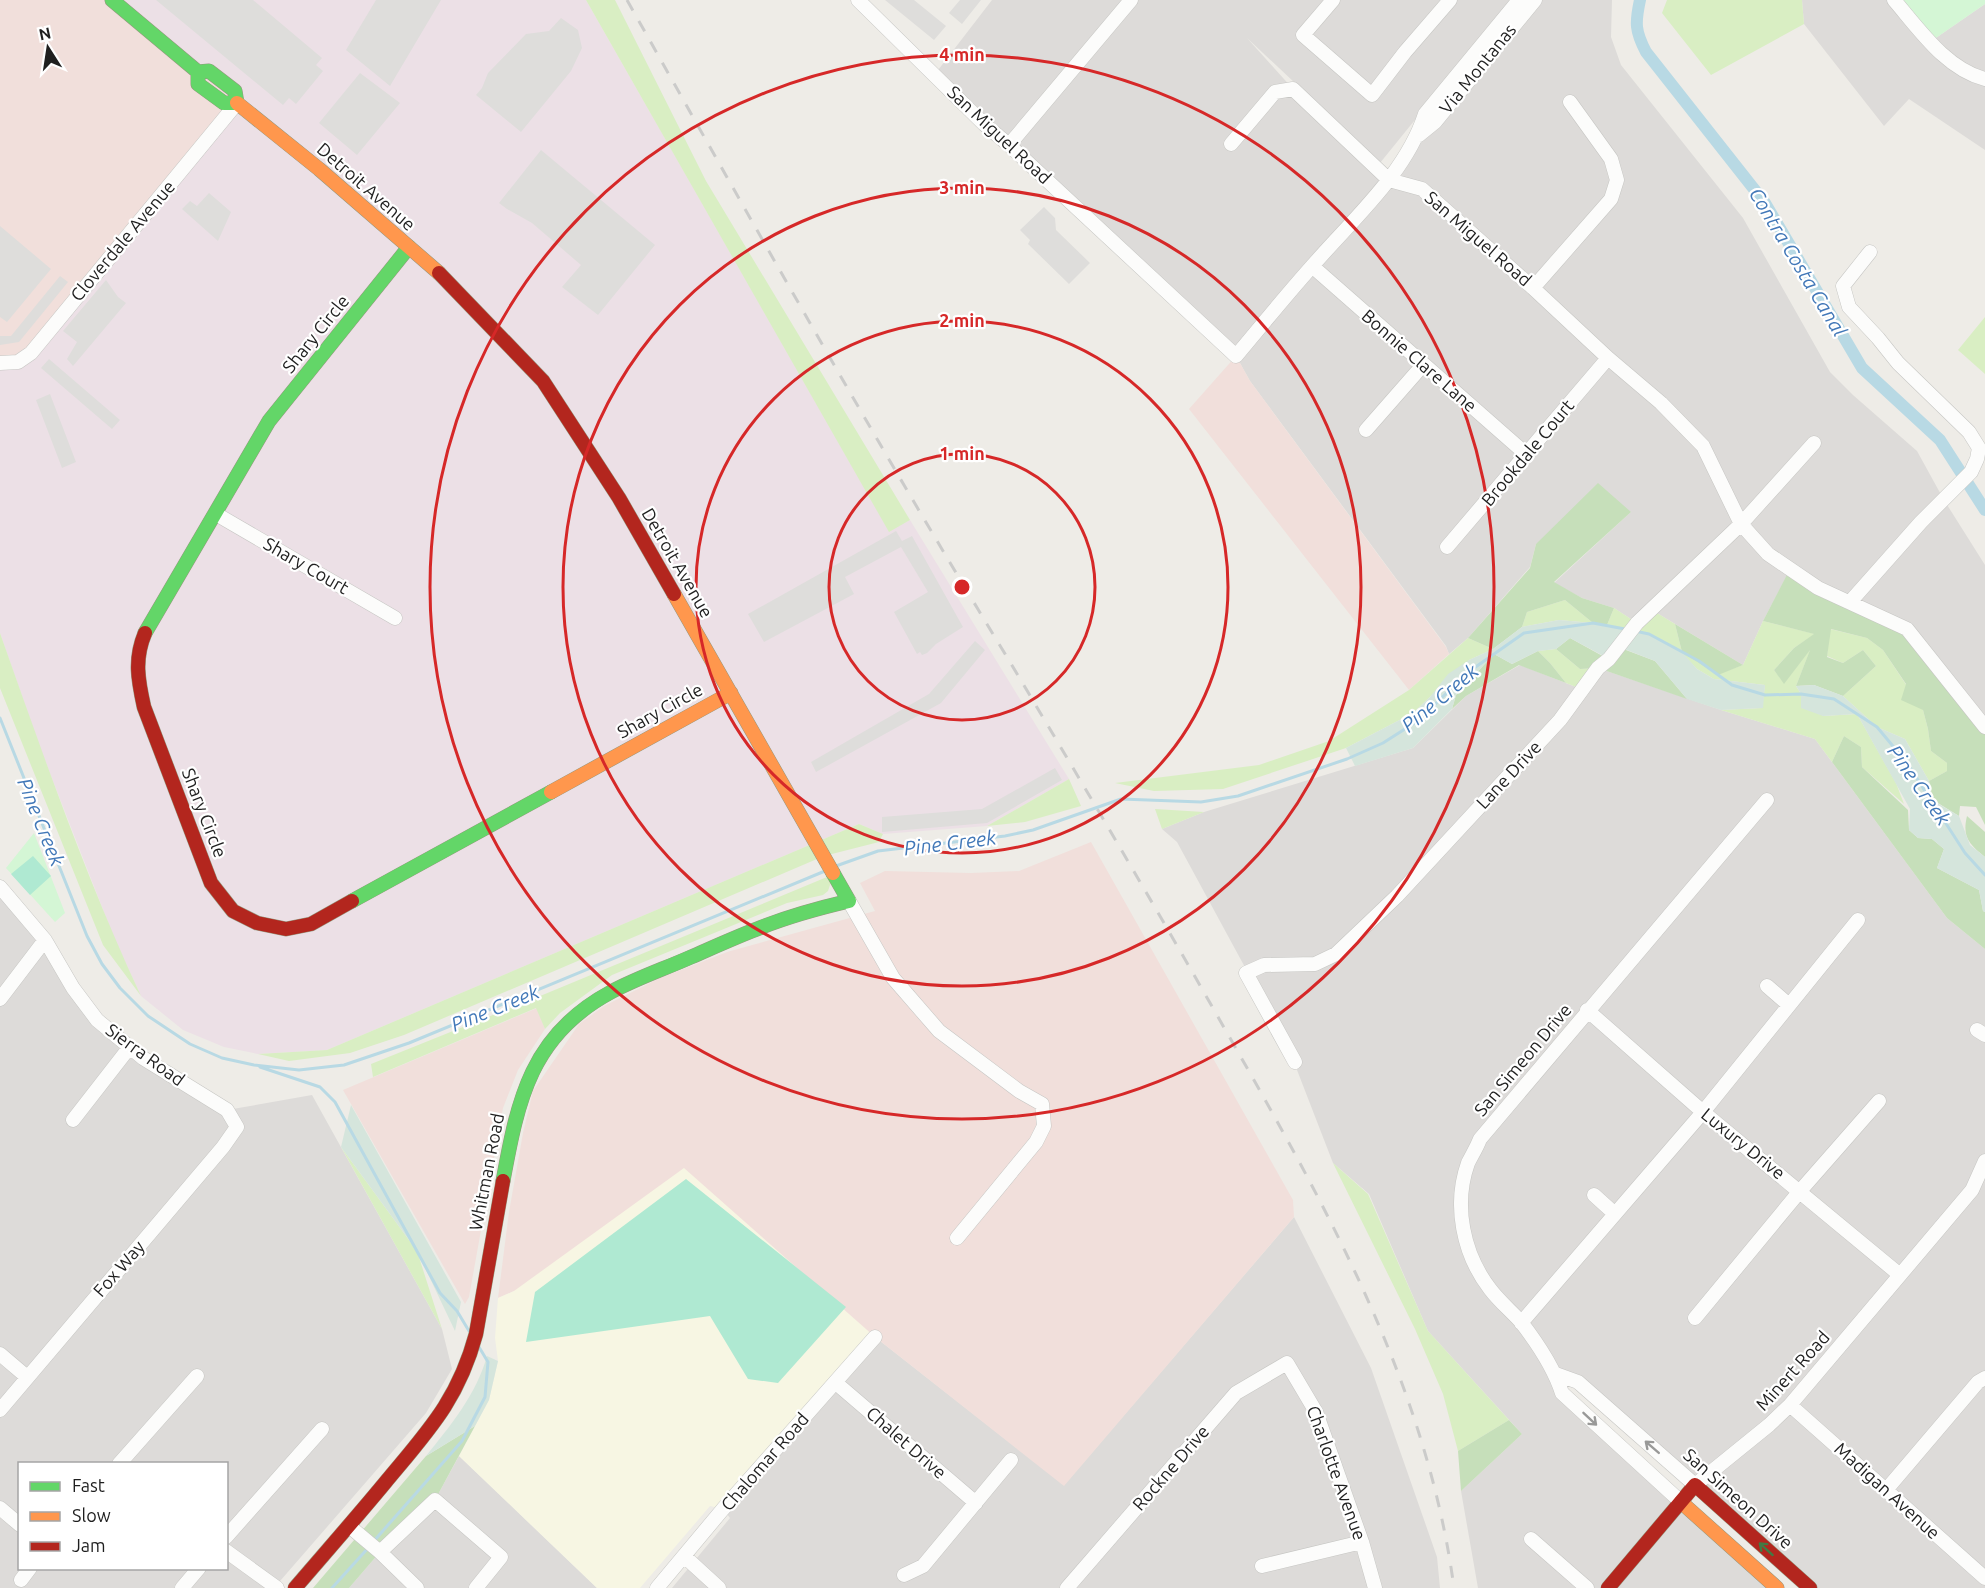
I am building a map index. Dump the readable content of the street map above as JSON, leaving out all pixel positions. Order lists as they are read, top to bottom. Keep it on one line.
{"streets":{"street":["Via Montanas","San Miguel Road","Detroit Avenue","Cloverdale Avenue","Shary Circle","Bonnie Clare Lane","Brookdale Court","Shary Court","Lane Drive","Sierra Road","San Simeon Drive","Luxury Drive","Whitman Road","Fox Way","Minert Road","Chalet Drive","Chalomar Road","Rockne Drive","Charlotte Avenue","Madigan Avenue"]},"crossings":[["Via Montanas","San Miguel Road"],["San Miguel Road","Bonnie Clare Lane"],["San Miguel Road","Brookdale Court"],["San Miguel Road","Lane Drive"],["Detroit Avenue","Cloverdale Avenue"],["Detroit Avenue","Shary Circle"],["Detroit Avenue","Whitman Road"],["Shary Circle","Shary Court"],["Bonnie Clare Lane","Brookdale Court"],["Sierra Road","Fox Way"],["San Simeon Drive","Luxury Drive"],["San Simeon Drive","Minert Road"],["Luxury Drive","Minert Road"],["Minert Road","Madigan Avenue"],["Chalet Drive","Chalomar Road"],["Rockne Drive","Charlotte Avenue"]],"water":["Contra Costa Canal","Pine Creek"],"legend":["Fast","Slow","Jam"],"north":"top","rings":["4 min","3 min","2 min","1 min"]}
